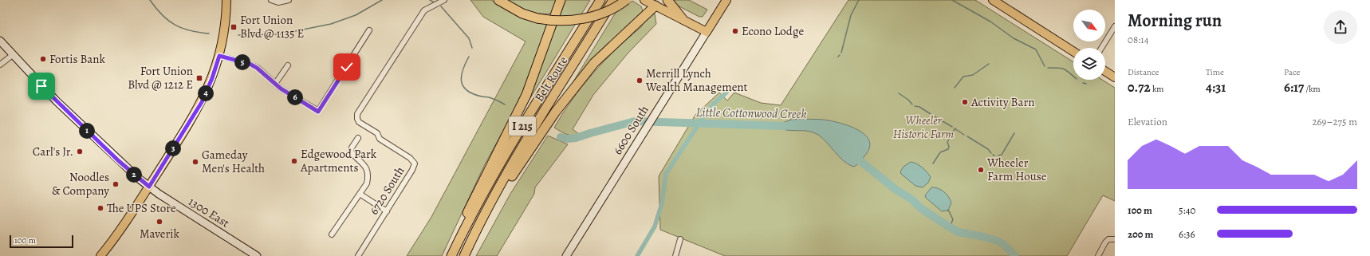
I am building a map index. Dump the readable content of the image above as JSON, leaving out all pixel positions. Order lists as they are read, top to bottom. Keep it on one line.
{"streets":{"highway":["Belt Route","I 215"],"main road":["6600 South","1300 East"],"street":["6720 South"]},"water":["Little Cottonwood Creek"],"parks":["Wheeler Historic Farm"],"places":{"transit":["Fort Union Blvd @ 1135 E","Fort Union Blvd @ 1212 E"],"other":["Econo Lodge","Fortis Bank","Merrill Lynch Wealth Management","Activity Barn","Carl's Jr.","Edgewood Park Apartments","Gameday Men's Health","Wheeler Farm House","Noodles & Company","The UPS Store","Maverik"]},"scale_bar":"100 m","north":"bottom right","page":{"heading":["Morning run","08:14"],"pins":["5","4","6","1","3","2"],"stats":[["Distance","0.72 km"],["Time","4:31"],["Pace","6:17 /km"]],"chart":["Elevation","269–275 m"],"list":[{"name":"100 m","note":"5:40"},{"name":"200 m","note":"6:36"}],"scale":"100 m"}}
